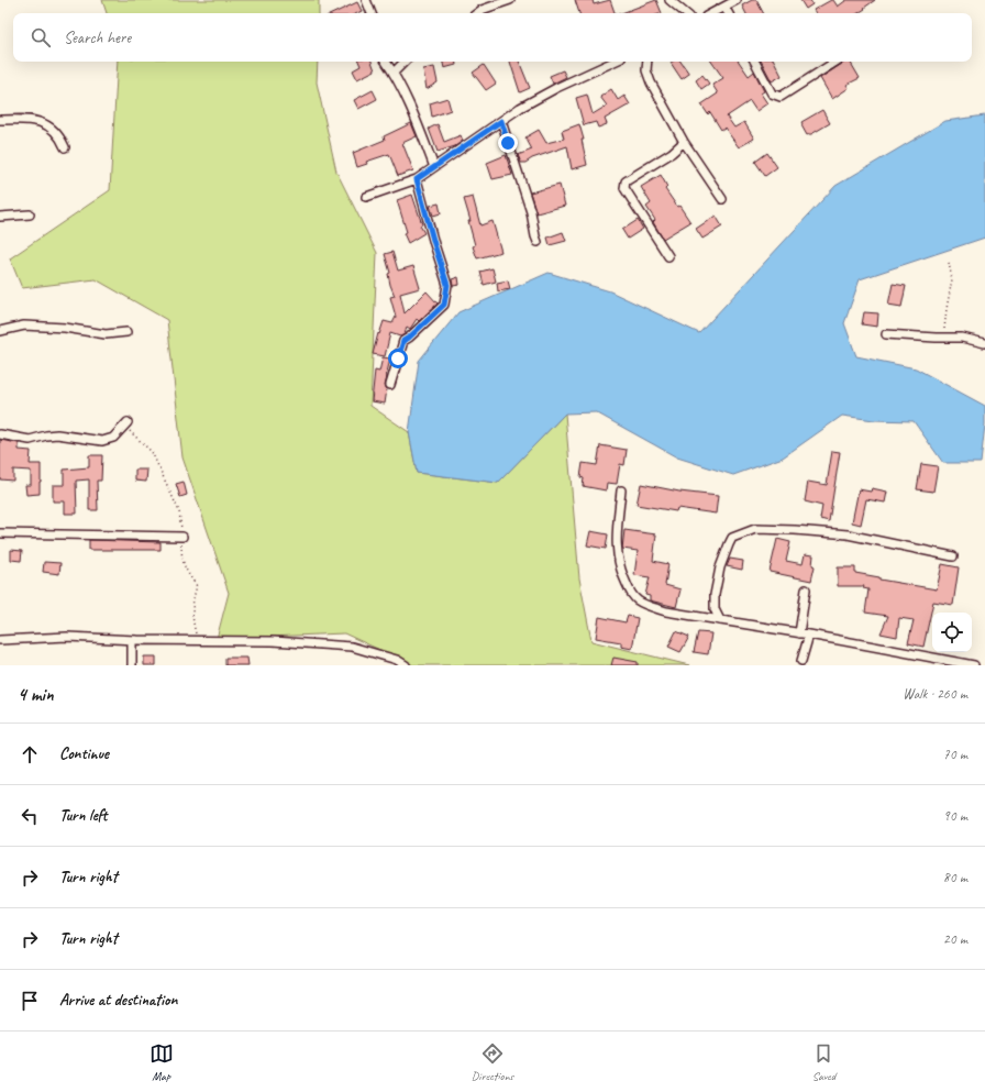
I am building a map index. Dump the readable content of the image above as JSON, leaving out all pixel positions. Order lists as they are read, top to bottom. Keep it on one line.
{"page":{"search":"Search here","heading":["4 min","Walk · 260 m"],"list":[["Continue","70 m"],["Turn left","90 m"],["Turn right","80 m"],["Turn right","20 m"],"Arrive at destination"],"nav":["Map","Directions","Saved"]}}
